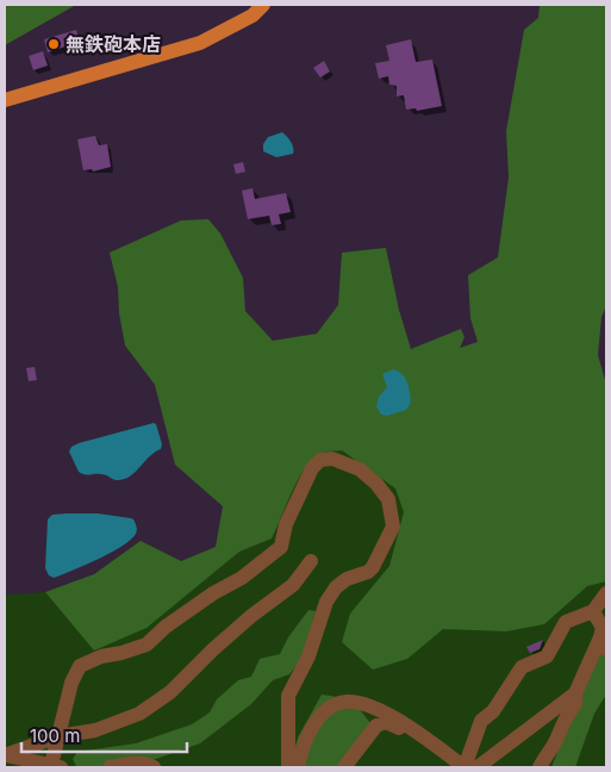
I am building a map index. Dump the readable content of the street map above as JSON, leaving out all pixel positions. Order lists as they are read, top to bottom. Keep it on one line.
{"places":["無鉄砲本店"],"scale_bar":"100 m"}
